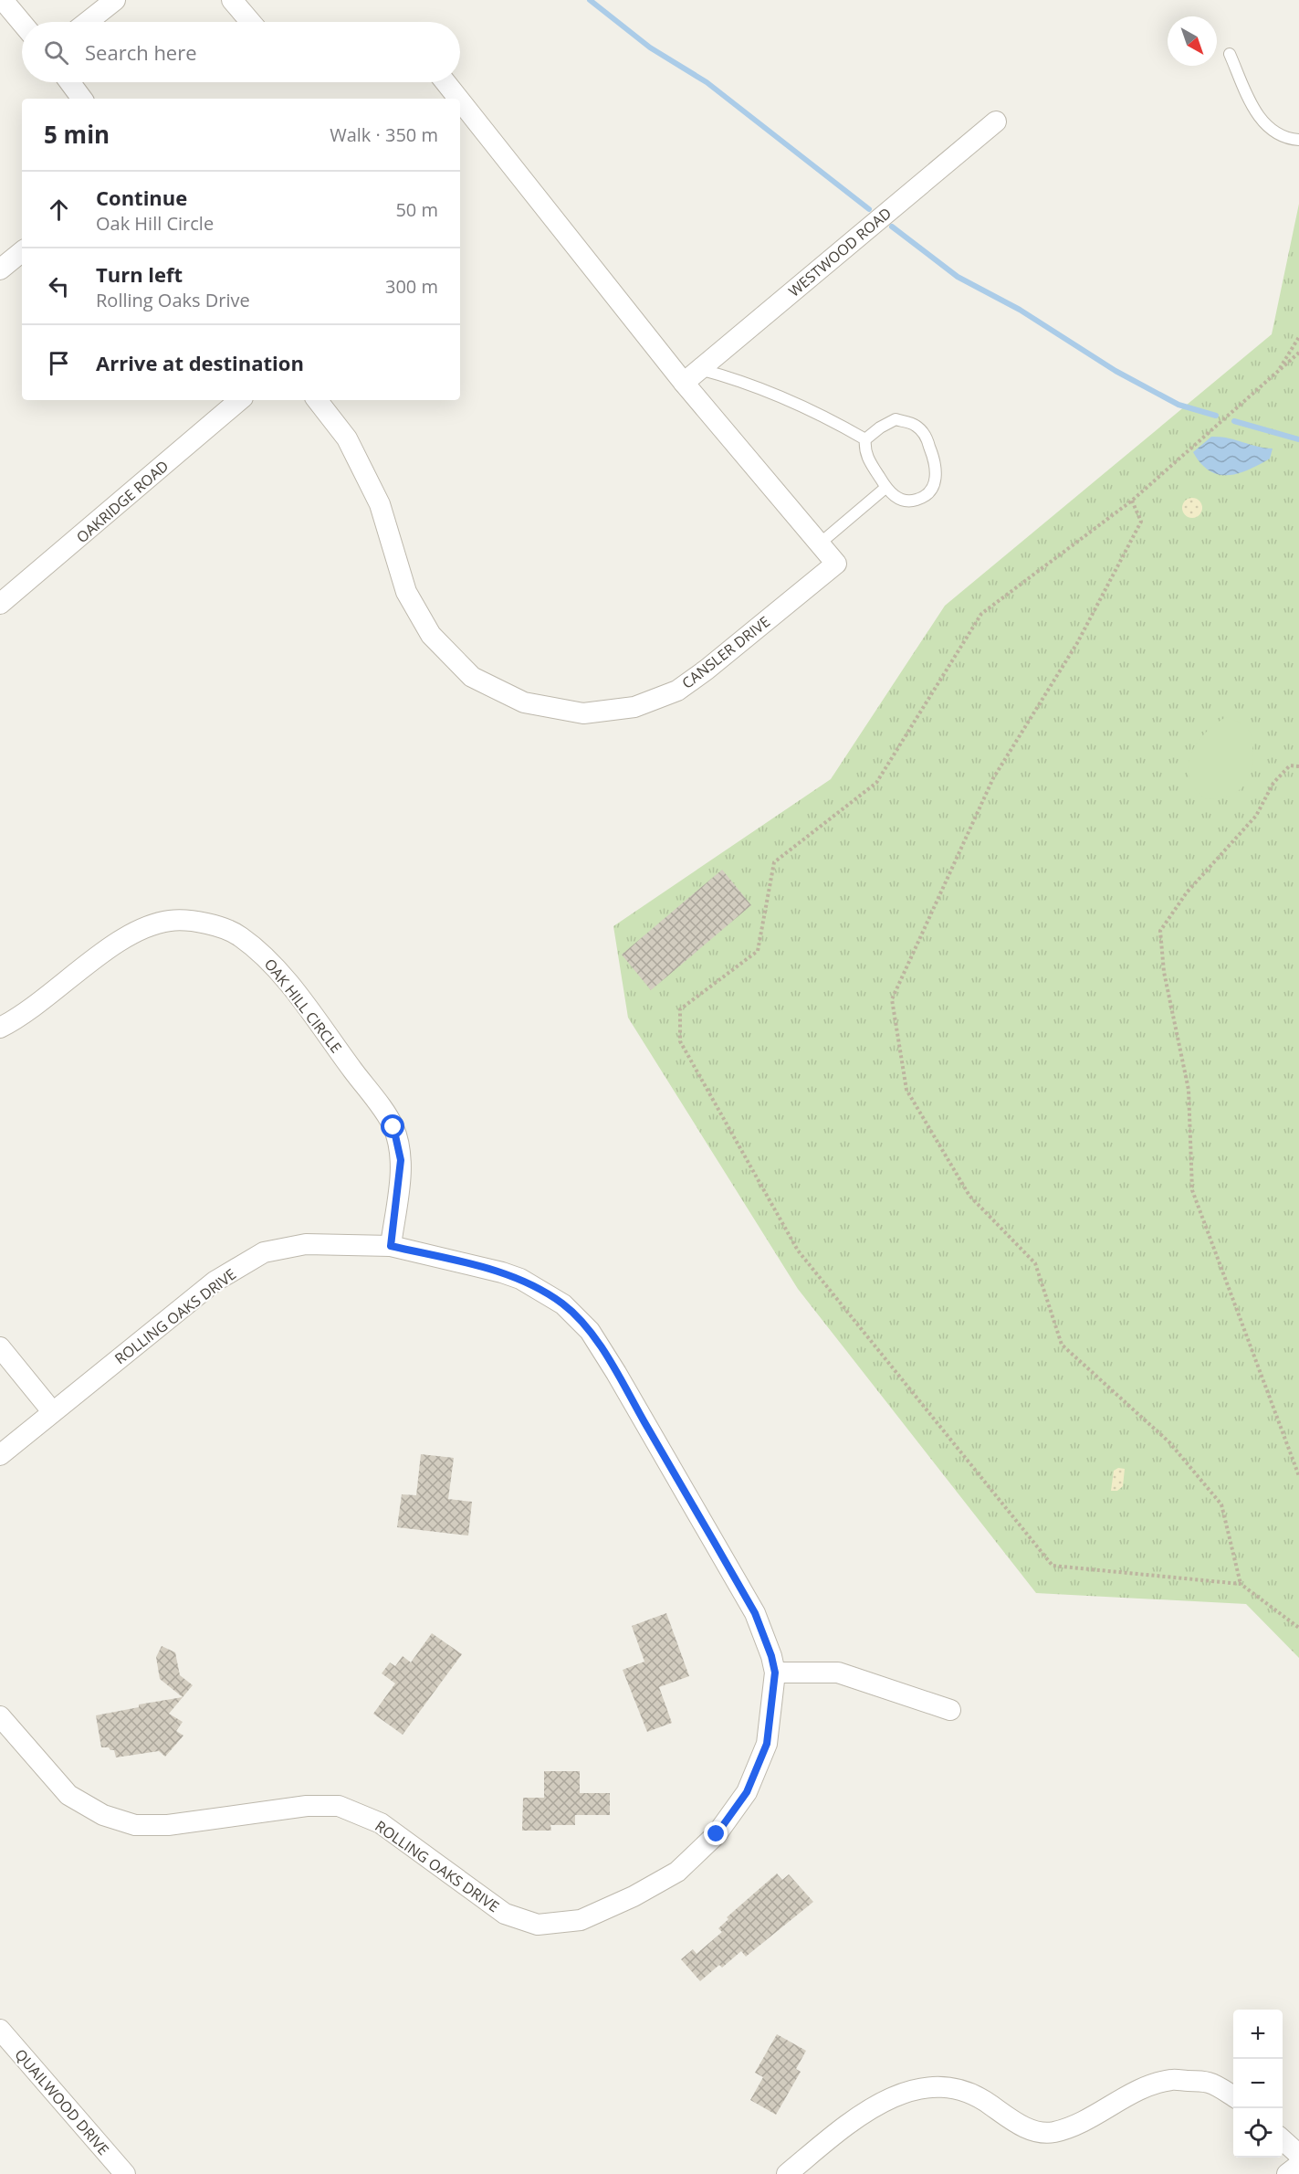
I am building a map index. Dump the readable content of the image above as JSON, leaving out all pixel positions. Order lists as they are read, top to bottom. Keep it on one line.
{"streets":{"street":["WESTWOOD ROAD","OAKRIDGE ROAD","CANSLER DRIVE","OAK HILL CIRCLE","ROLLING OAKS DRIVE","QUAILWOOD DRIVE"]},"crossings":[["OAK HILL CIRCLE","ROLLING OAKS DRIVE"]],"north":"bottom right","page":{"search":"Search here","heading":["5 min","Walk · 350 m"],"list":[["Continue","Oak Hill Circle","50 m"],["Turn left","Rolling Oaks Drive","300 m"],"Arrive at destination"],"map_buttons":["+","−"]}}
